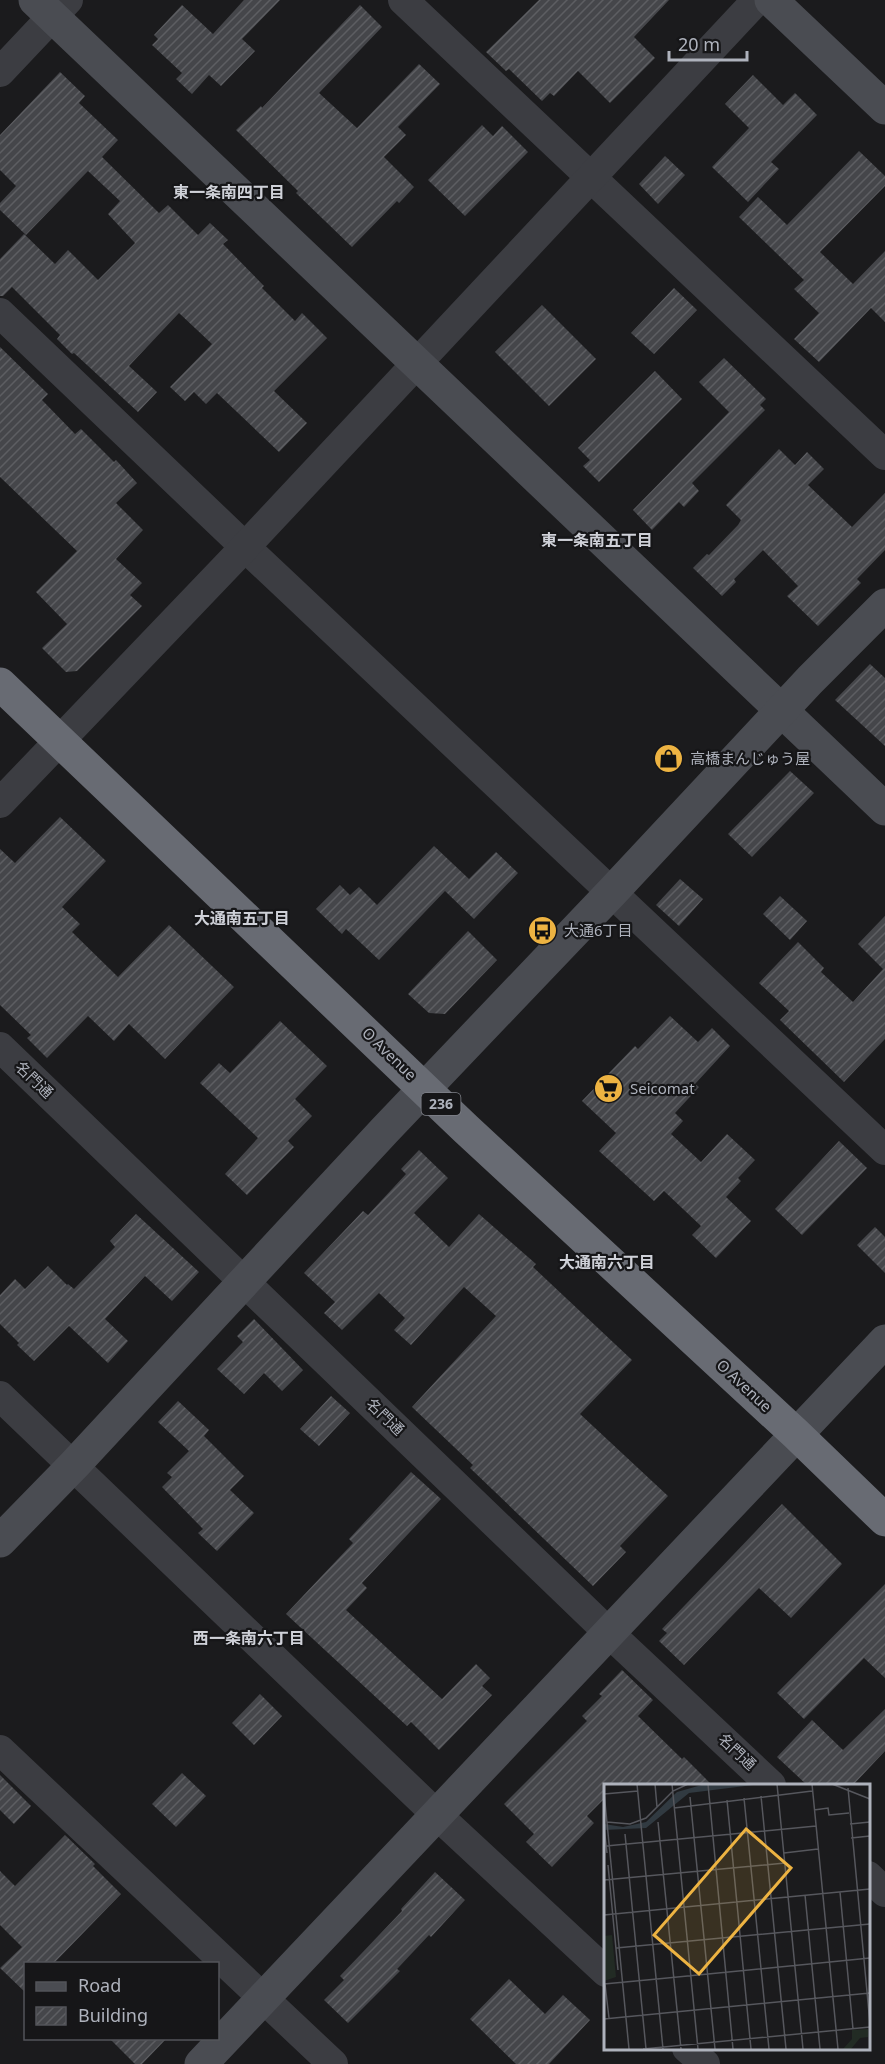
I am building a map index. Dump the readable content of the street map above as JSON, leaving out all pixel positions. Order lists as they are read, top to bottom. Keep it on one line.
{"streets":{"highway":["O Avenue","236"],"street":["名門通"]},"districts":["東一条南四丁目","東一条南五丁目","大通南五丁目","大通南六丁目","西一条南六丁目"],"places":{"shop":["高橋まんじゅう屋"],"bus stop":["大通6丁目"],"supermarket":["Seicomat"]},"legend":["Road","Building"],"scale_bar":"20 m"}
